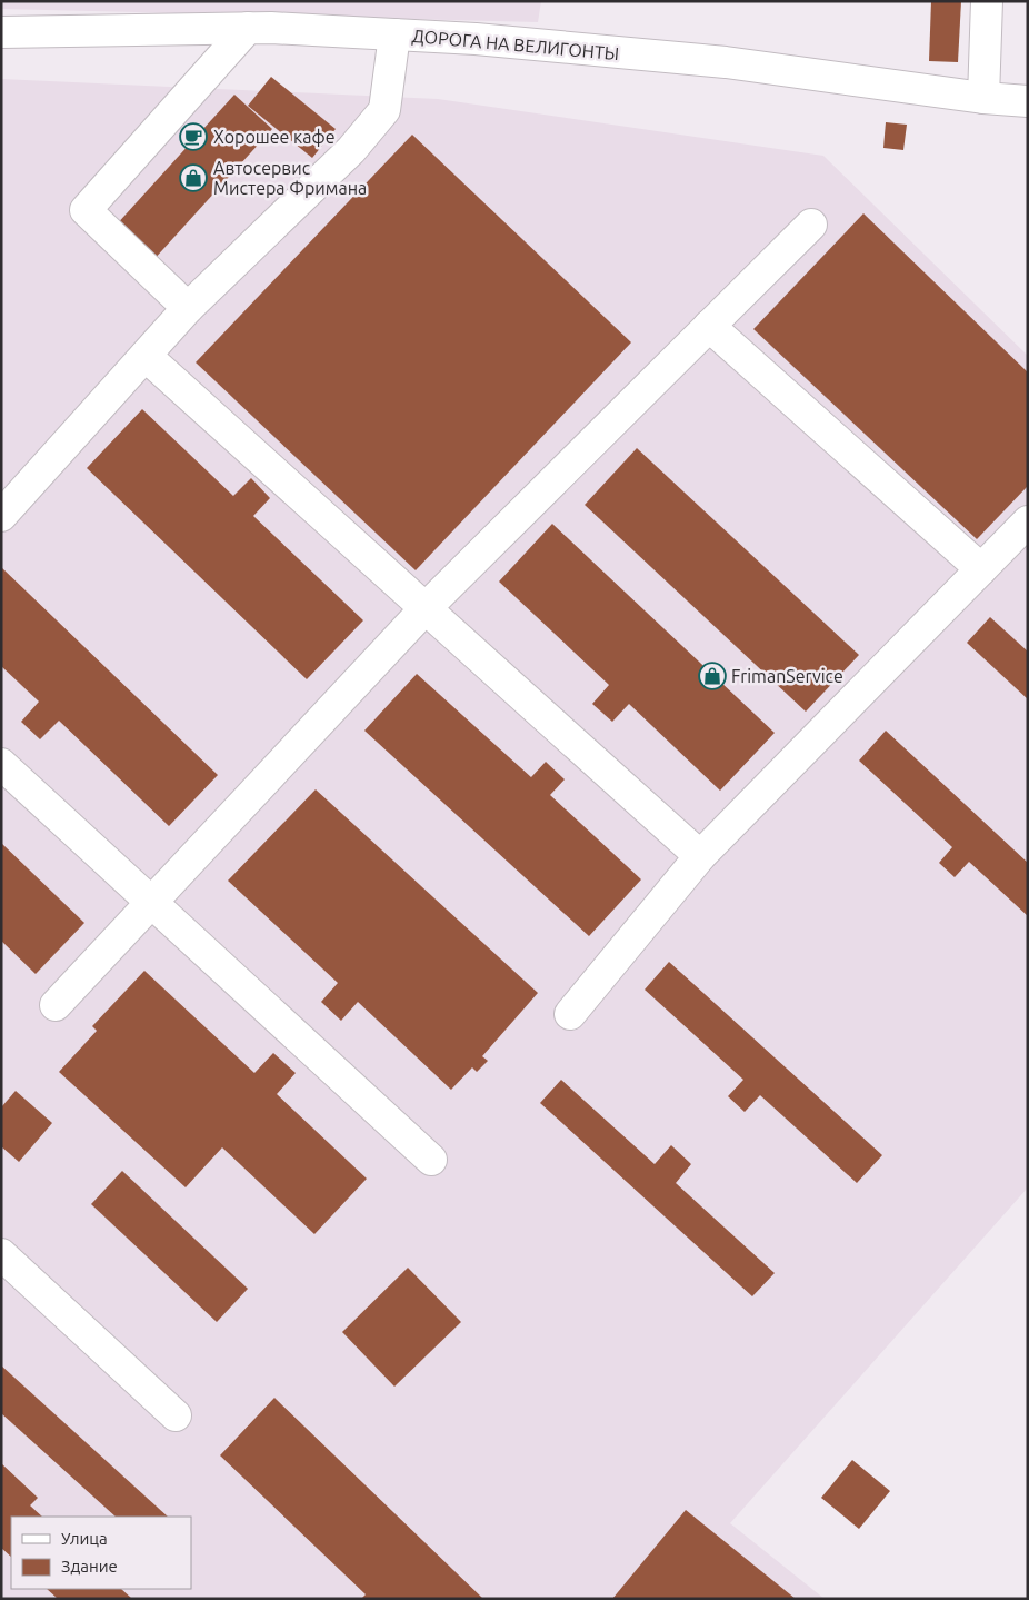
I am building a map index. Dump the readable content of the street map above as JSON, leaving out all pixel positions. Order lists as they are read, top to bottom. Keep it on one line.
{"streets":{"street":["ДОРОГА НА ВЕЛИГОНТЫ"]},"places":{"cafe":["Хорошее кафе"],"shop":["Автосервис Мистера Фримана","FrimanService"]},"legend":["Улица","Здание"]}
